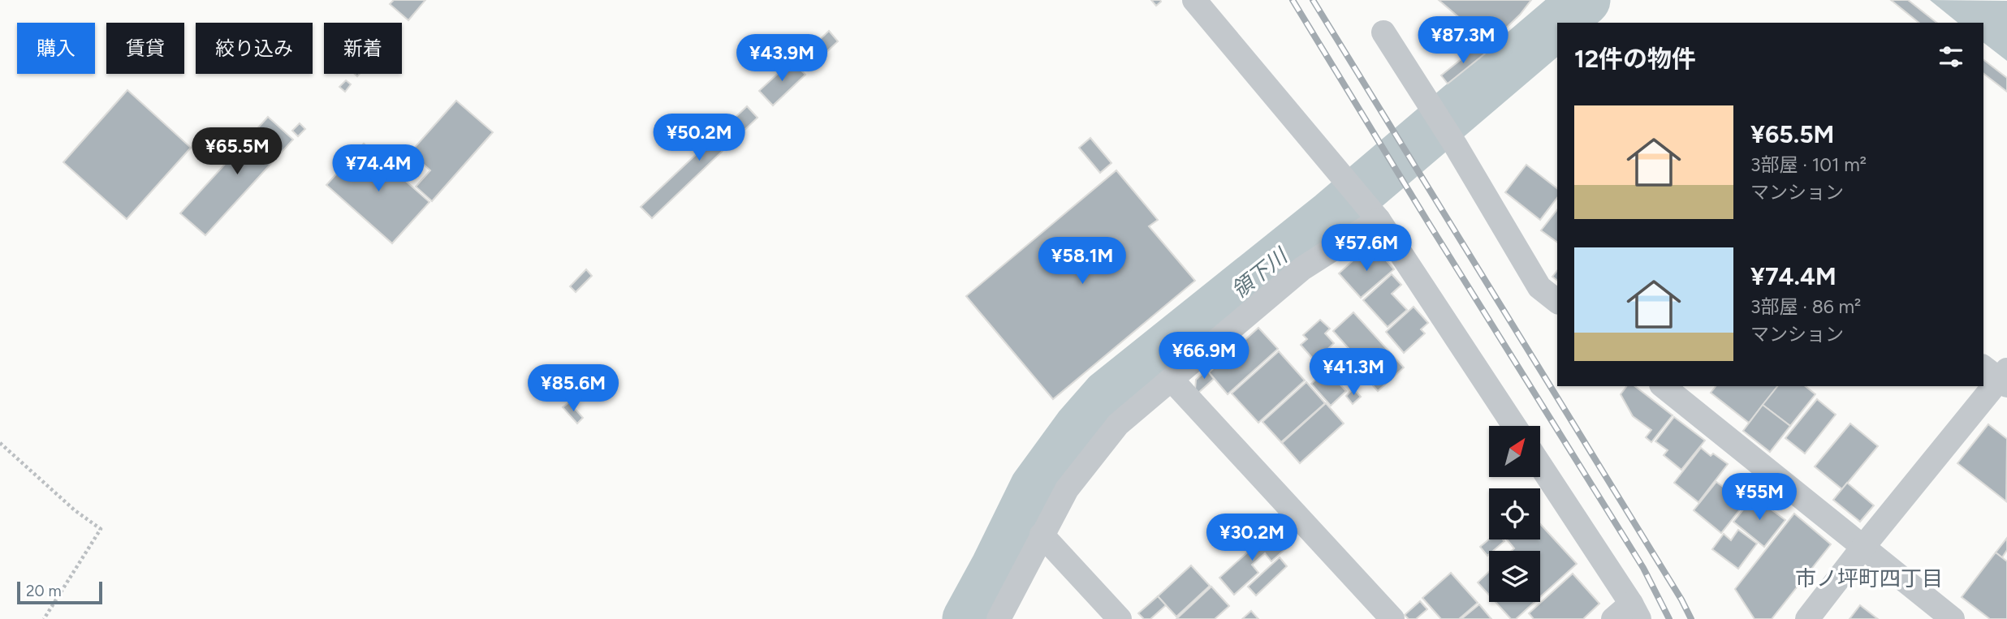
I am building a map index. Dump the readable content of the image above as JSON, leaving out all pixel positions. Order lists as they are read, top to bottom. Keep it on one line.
{"districts":["市ノ坪町四丁目"],"water":["領下川"],"scale_bar":"20 m","north":"top right","page":{"price":["¥87.3M","¥43.9M","¥50.2M","¥65.5M","¥74.4M","¥57.6M","¥58.1M","¥66.9M","¥41.3M","¥85.6M","¥55M","¥30.2M"],"chip":["購入","賃貸","絞り込み","新着"],"heading":"12件の物件","list":[{"name":"¥65.5M","note":"3部屋 · 101 m² · マンション"},{"name":"¥74.4M","note":"3部屋 · 86 m² · マンション"}],"scale":"20 m"}}
